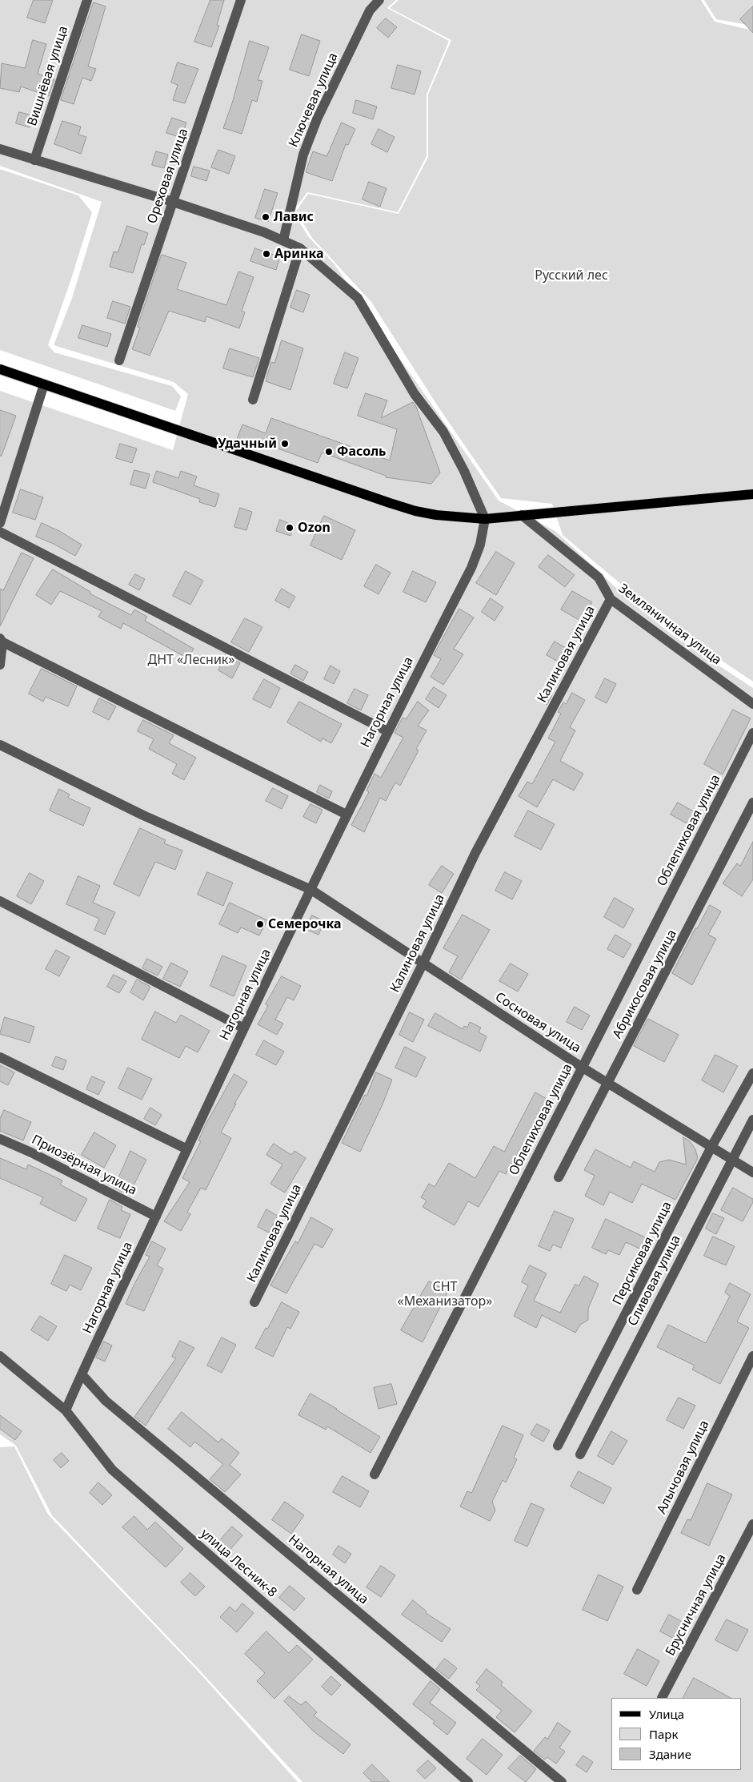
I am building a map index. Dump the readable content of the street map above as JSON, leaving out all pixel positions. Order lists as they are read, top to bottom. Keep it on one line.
{"streets":{"street":["Вишнёвая улица","Ключевая улица","Ореховая улица","Земляничная улица","Калиновая улица","Нагорная улица","Облепиховая улица","Абрикосовая улица","Сосновая улица","Приозёрная улица","Персиковая улица","Сливовая улица","Алычовая улица","улица Лесник-8","Брусничная улица"]},"crossings":[["Земляничная улица","Калиновая улица"],["Калиновая улица","Сосновая улица"],["Нагорная улица","Сосновая улица"],["Нагорная улица","Приозёрная улица"],["Нагорная улица","улица Лесник-8"],["Облепиховая улица","Сосновая улица"],["Абрикосовая улица","Сосновая улица"],["Сосновая улица","Персиковая улица"],["Сосновая улица","Сливовая улица"]],"parks":["Русский лес","ДНТ «Лесник»","СНТ «Механизатор»"],"places":["Лавис","Аринка","Удачный","Фасоль","Ozon","Семерочка"],"legend":["Улица","Парк","Здание"]}
